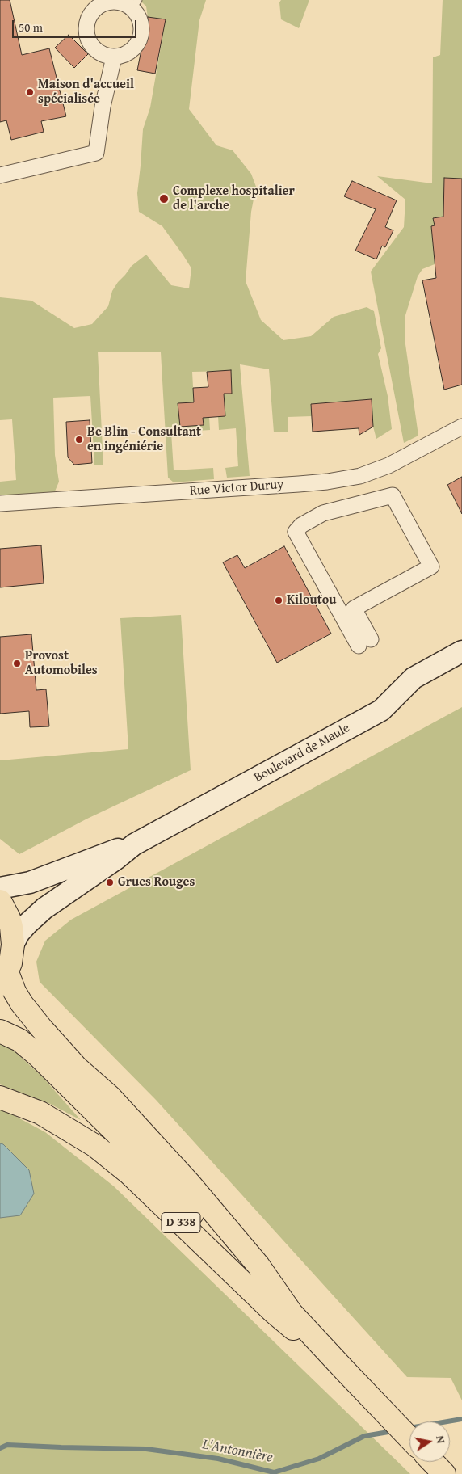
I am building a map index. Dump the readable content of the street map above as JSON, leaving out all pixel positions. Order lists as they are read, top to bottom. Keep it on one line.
{"streets":{"main road":["Boulevard de Maule","D 338"],"street":["Rue Victor Duruy"]},"water":["L'Antonnière"],"places":["Maison d'accueil spécialisée","Complexe hospitalier de l'arche","Be Blin - Consultant en ingéniérie","Kiloutou","Provost Automobiles","Grues Rouges"],"scale_bar":"50 m","north":"right"}
